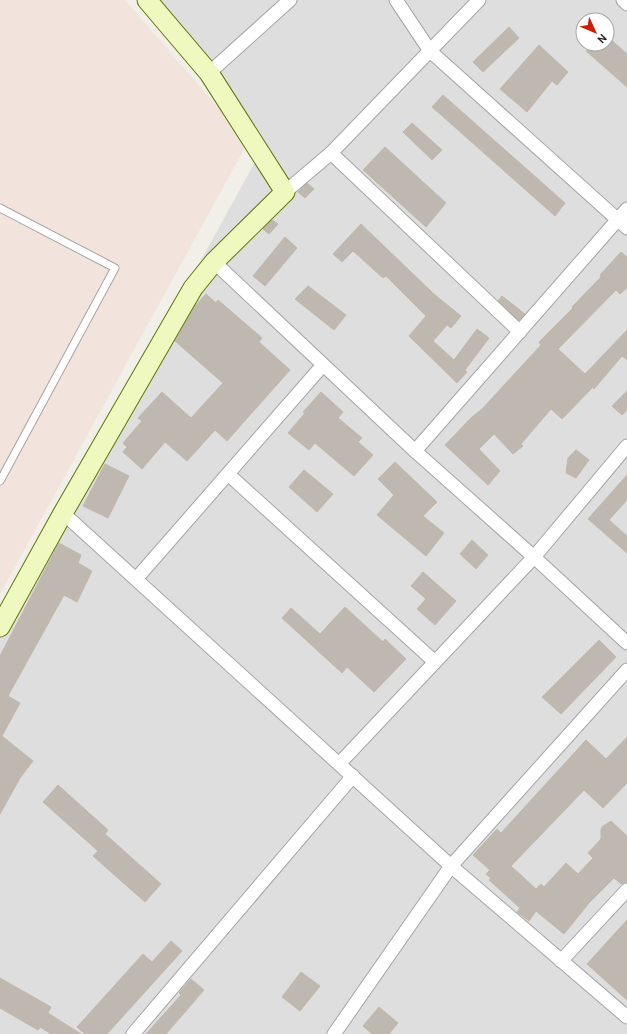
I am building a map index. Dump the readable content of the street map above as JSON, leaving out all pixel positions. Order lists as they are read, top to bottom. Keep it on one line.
{"north":"bottom right"}
